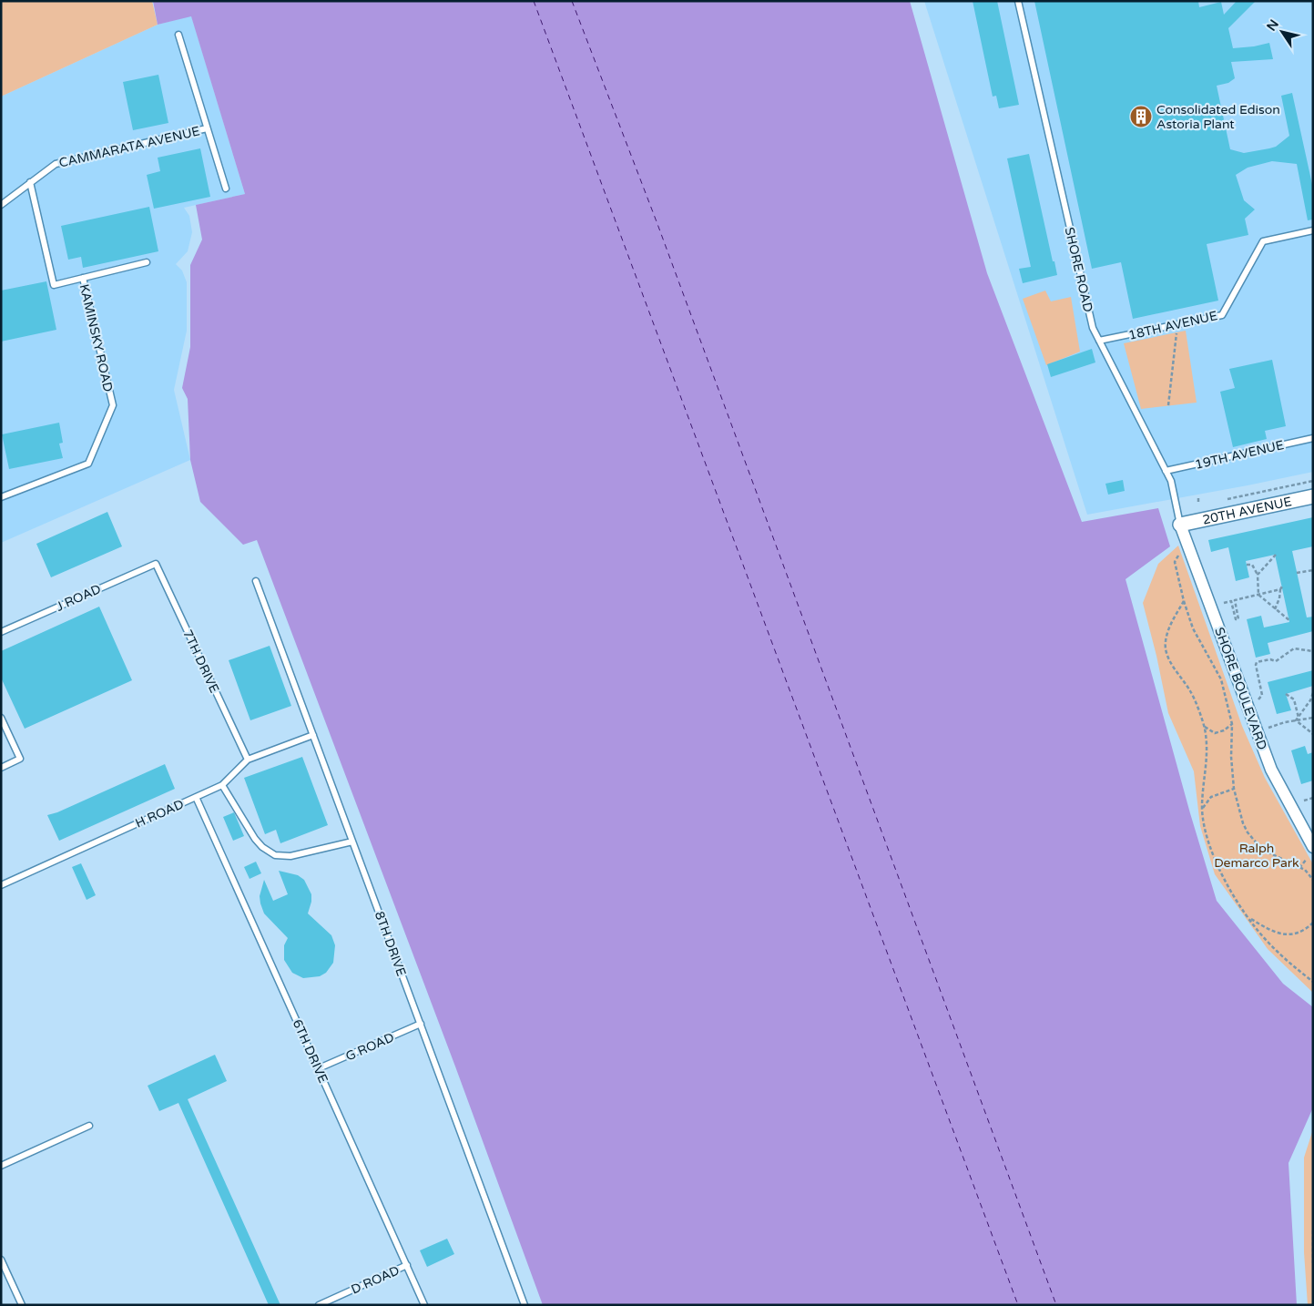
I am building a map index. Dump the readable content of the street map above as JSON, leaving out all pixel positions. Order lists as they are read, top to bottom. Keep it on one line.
{"streets":{"street":["20TH AVENUE","SHORE BOULEVARD"],"lane":["CAMMARATA AVENUE","SHORE ROAD","18TH AVENUE","KAMINSKY ROAD","19TH AVENUE","J ROAD","7TH DRIVE","H ROAD","8TH DRIVE","G ROAD","6TH DRIVE","D ROAD"]},"crossings":[["SHORE ROAD","18TH AVENUE"],["SHORE ROAD","19TH AVENUE"],["SHORE ROAD","20TH AVENUE"],["SHORE ROAD","SHORE BOULEVARD"],["20TH AVENUE","SHORE BOULEVARD"],["J ROAD","7TH DRIVE"],["7TH DRIVE","H ROAD"],["H ROAD","8TH DRIVE"],["H ROAD","6TH DRIVE"],["8TH DRIVE","G ROAD"],["G ROAD","6TH DRIVE"],["6TH DRIVE","D ROAD"]],"parks":["Ralph Demarco Park"],"places":{"building":["Consolidated Edison Astoria Plant"]},"north":"top left"}
